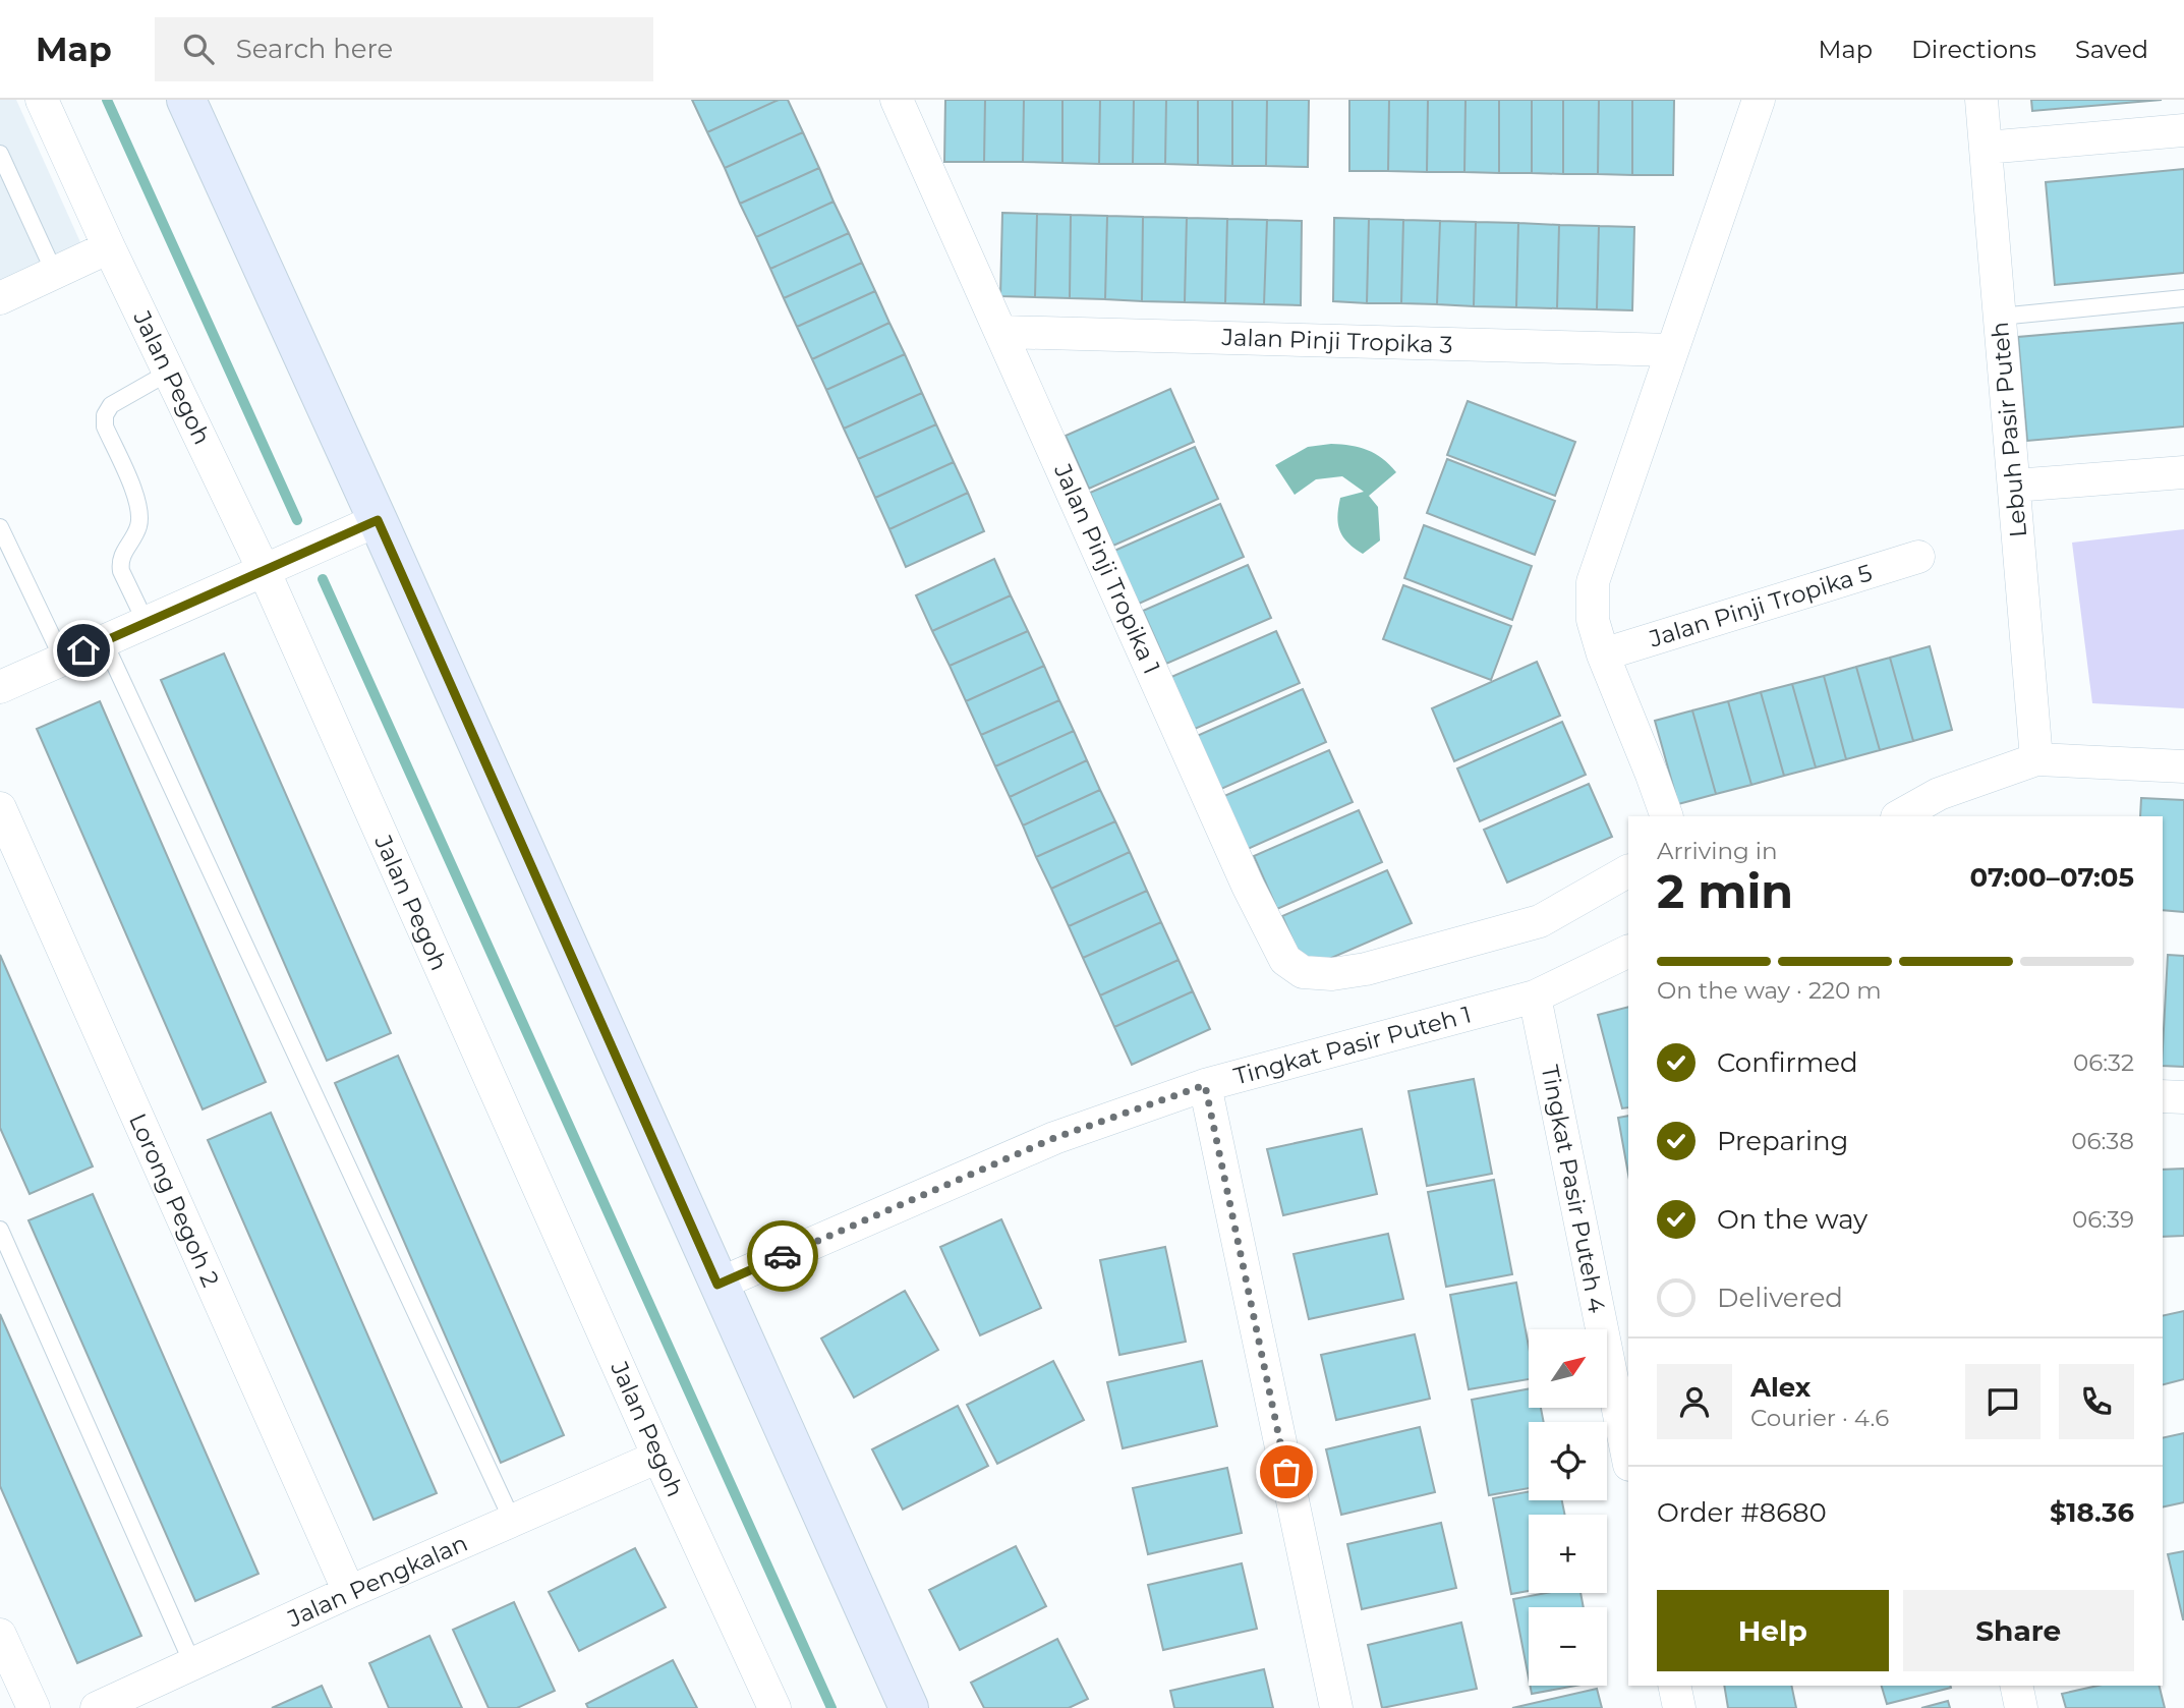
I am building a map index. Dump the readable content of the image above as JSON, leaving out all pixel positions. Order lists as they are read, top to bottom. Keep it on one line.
{"streets":{"street":["Jalan Pinji Tropika 3","Jalan Pegoh","Lebuh Pasir Puteh","Jalan Pinji Tropika 1","Jalan Pinji Tropika 5","Tingkat Pasir Puteh 1","Tingkat Pasir Puteh 4","Lorong Pegoh 2","Jalan Pengkalan"]},"crossings":[["Jalan Pinji Tropika 3","Jalan Pinji Tropika 1"],["Jalan Pegoh","Jalan Pengkalan"],["Tingkat Pasir Puteh 1","Tingkat Pasir Puteh 4"],["Lorong Pegoh 2","Jalan Pengkalan"]],"north":"top right","page":{"header":"Map","search":"Search here","nav":["Map","Directions","Saved"],"heading":["2 min","Arriving in","07:00–07:05"],"panel":["Alex","Courier · 4.6","Order #8680","$18.36"],"bar":"On the way · 220 m","list":[["Confirmed","06:32"],["Preparing","06:38"],["On the way","06:39"],"Delivered"],"map_buttons":["+","−"],"buttons":["Help","Share"]}}
